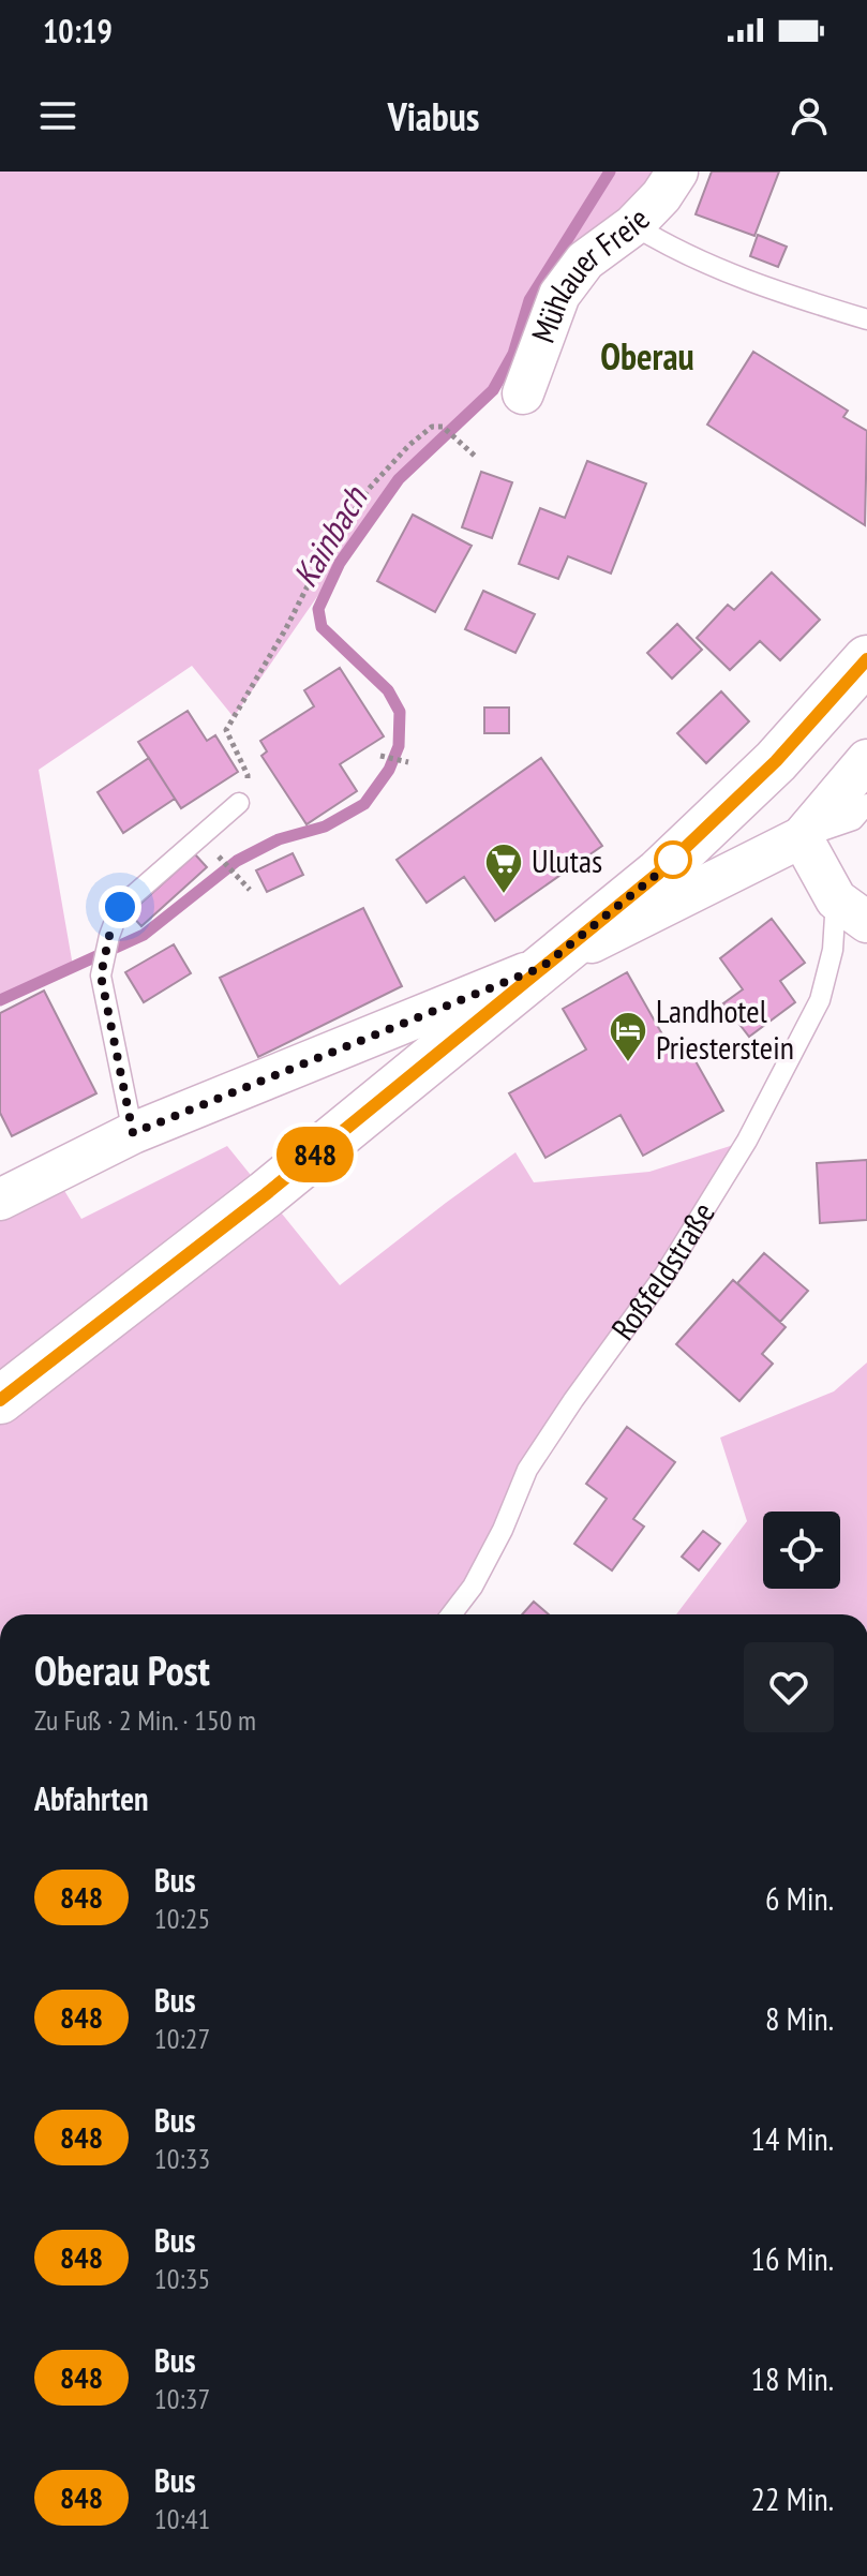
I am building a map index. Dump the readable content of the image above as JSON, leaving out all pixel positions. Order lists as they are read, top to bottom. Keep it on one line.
{"streets":{"street":["Mühlauer Freie"],"lane":["Roßfeldstraße"]},"districts":["Oberau"],"water":["Kainbach"],"places":{"supermarket":["Ulutas"],"hotel":["Landhotel Priesterstein"]},"lines":["bus line 848"],"page":{"status":"10:19","header":"Viabus","on_map":"848","heading":[["Oberau Post","Zu Fuß · 2 Min. · 150 m"],"Abfahrten"],"list":[{"mark":"848","name":"Bus","note":"10:25","value":"6 Min."},{"mark":"848","name":"Bus","note":"10:27","value":"8 Min."},{"mark":"848","name":"Bus","note":"10:33","value":"14 Min."},{"mark":"848","name":"Bus","note":"10:35","value":"16 Min."},{"mark":"848","name":"Bus","note":"10:37","value":"18 Min."},{"mark":"848","name":"Bus","note":"10:41","value":"22 Min."}]}}
